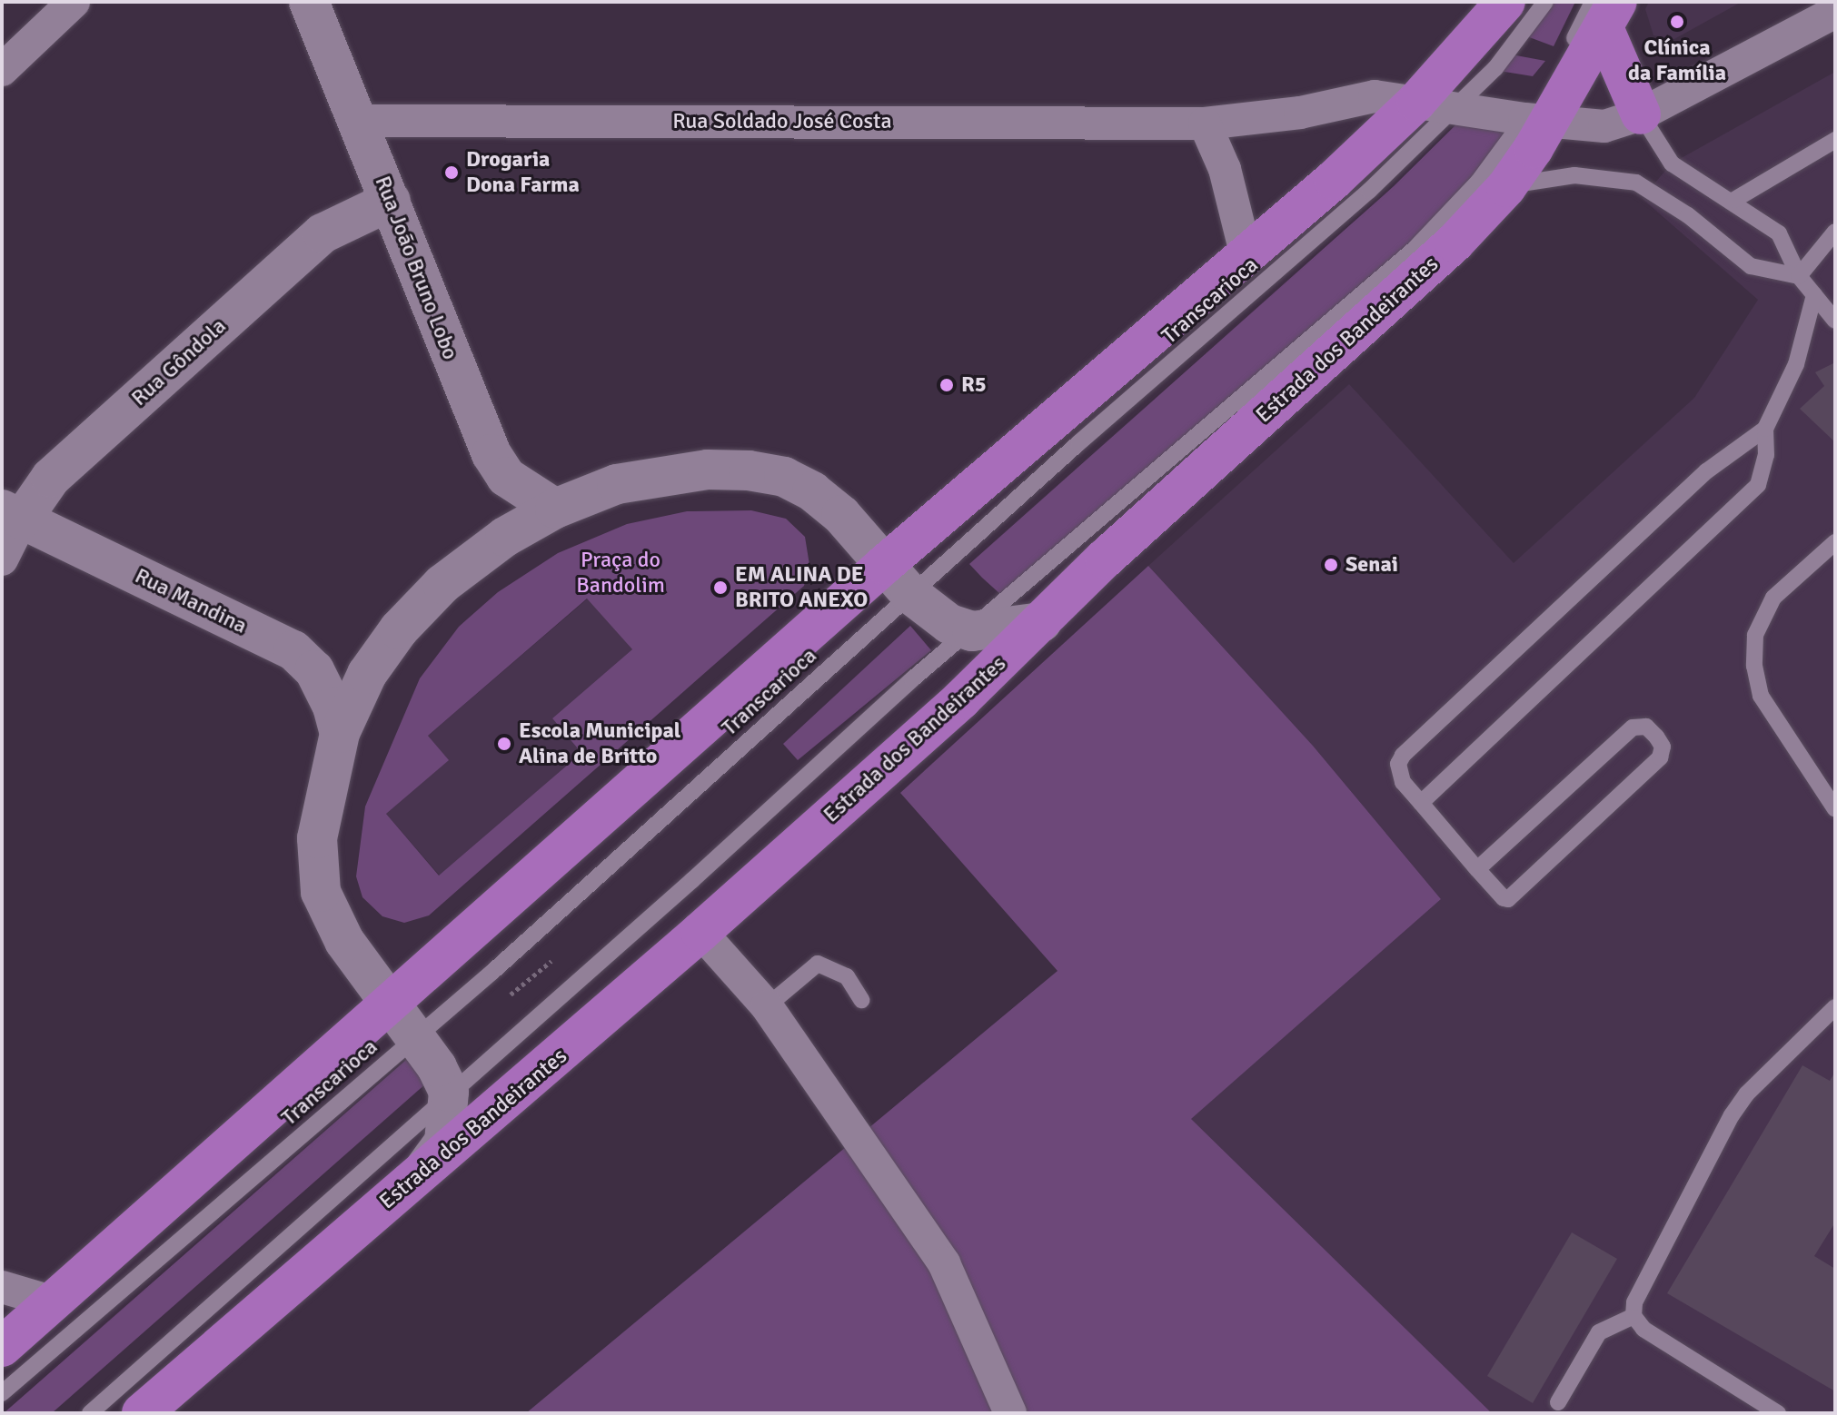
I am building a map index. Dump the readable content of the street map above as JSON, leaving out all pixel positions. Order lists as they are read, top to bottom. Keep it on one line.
{"streets":{"main road":["Estrada dos Bandeirantes"],"street":["Rua Soldado José Costa","Rua João Bruno Lobo","Rua Gôndola","Rua Mandina"],"lane":["Transcarioca"]},"crossings":[["Rua Soldado José Costa","Rua João Bruno Lobo"],["Rua Soldado José Costa","Transcarioca"],["Rua Soldado José Costa","Estrada dos Bandeirantes"],["Rua João Bruno Lobo","Rua Gôndola"],["Rua Gôndola","Rua Mandina"]],"parks":["Praça do Bandolim"],"places":["Clínica da Família","Drogaria Dona Farma","R5","Senai","EM ALINA DE BRITO ANEXO","Escola Municipal Alina de Britto"]}
